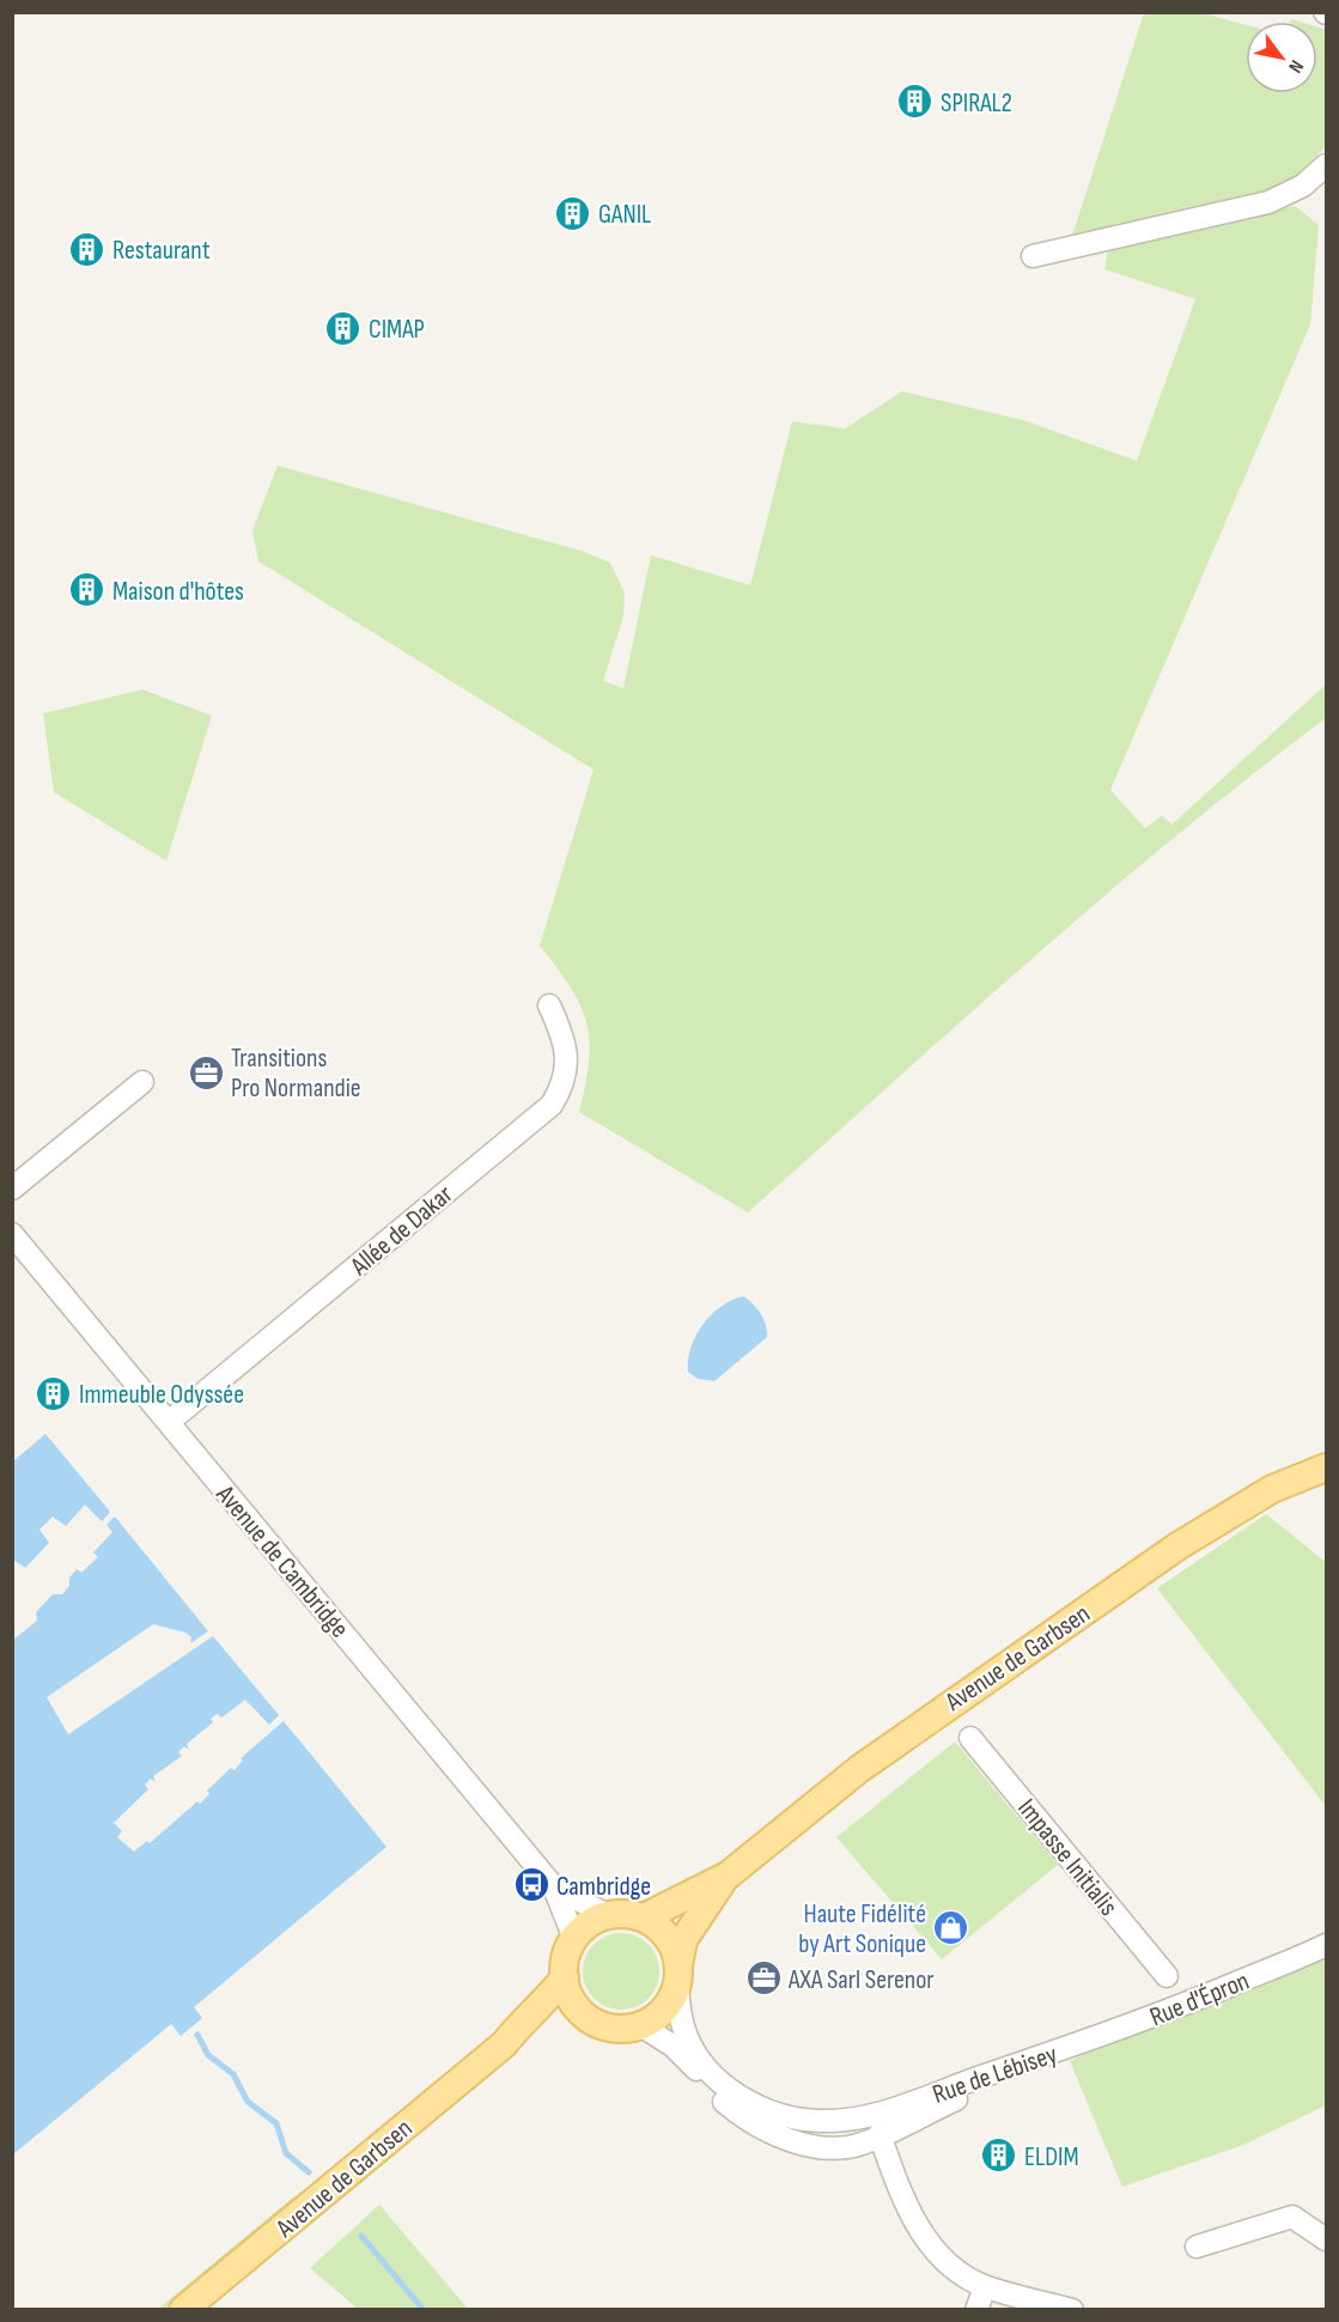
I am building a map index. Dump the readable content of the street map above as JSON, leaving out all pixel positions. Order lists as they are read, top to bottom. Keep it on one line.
{"streets":{"main road":["Avenue de Garbsen"],"street":["Allée de Dakar","Avenue de Cambridge","Impasse Initialis","Rue d'Épron","Rue de Lébisey"]},"crossings":[["Allée de Dakar","Avenue de Cambridge"],["Avenue de Cambridge","Avenue de Garbsen"],["Avenue de Cambridge","Rue de Lébisey"],["Avenue de Garbsen","Rue de Lébisey"],["Rue d'Épron","Rue de Lébisey"]],"places":{"building":["SPIRAL2","GANIL","Restaurant","CIMAP","Maison d'hôtes","Immeuble Odyssée","ELDIM"],"office":["Transitions Pro Normandie","AXA Sarl Serenor"],"bus stop":["Cambridge"],"shop":["Haute Fidélité by Art Sonique"]},"north":"bottom right"}
